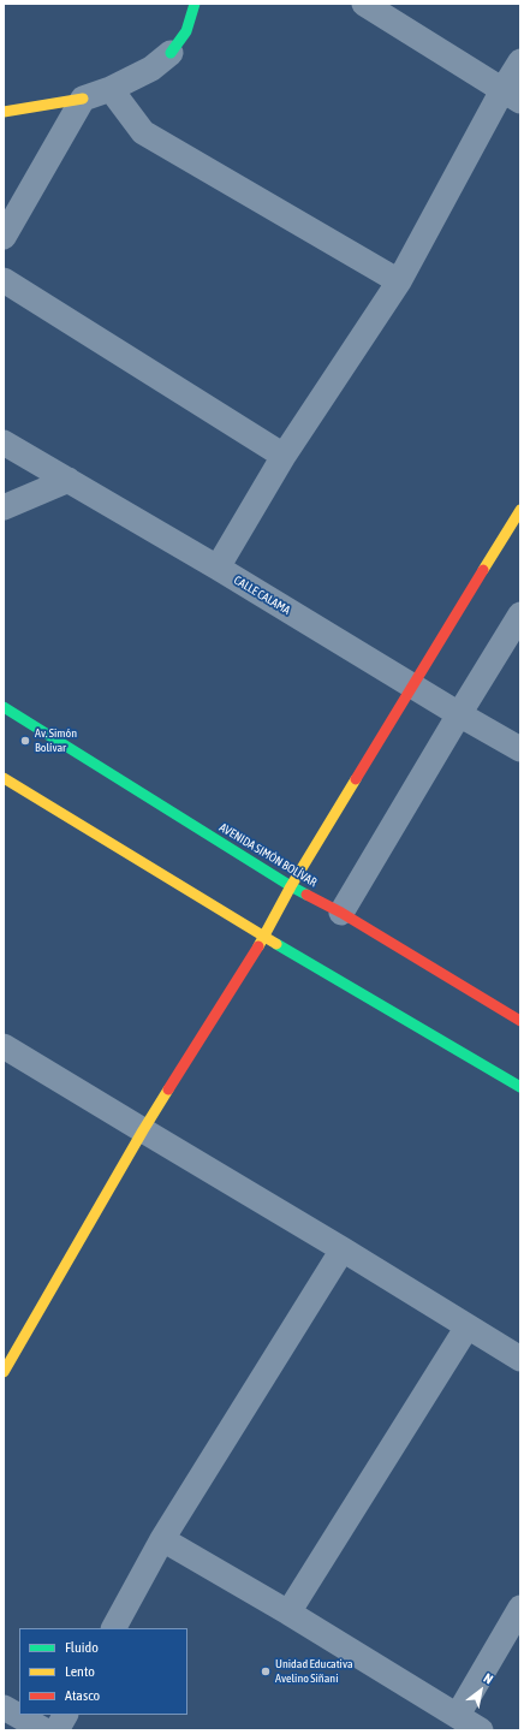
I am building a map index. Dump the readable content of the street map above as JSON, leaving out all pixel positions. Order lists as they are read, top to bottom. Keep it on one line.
{"streets":{"street":["CALLE CALAMA","AVENIDA SIMÓN BOLÍVAR"]},"places":["Av. Simón Bolívar","Unidad Educativa Avelino Siñani"],"legend":["Fluido","Lento","Atasco"],"north":"top right"}
